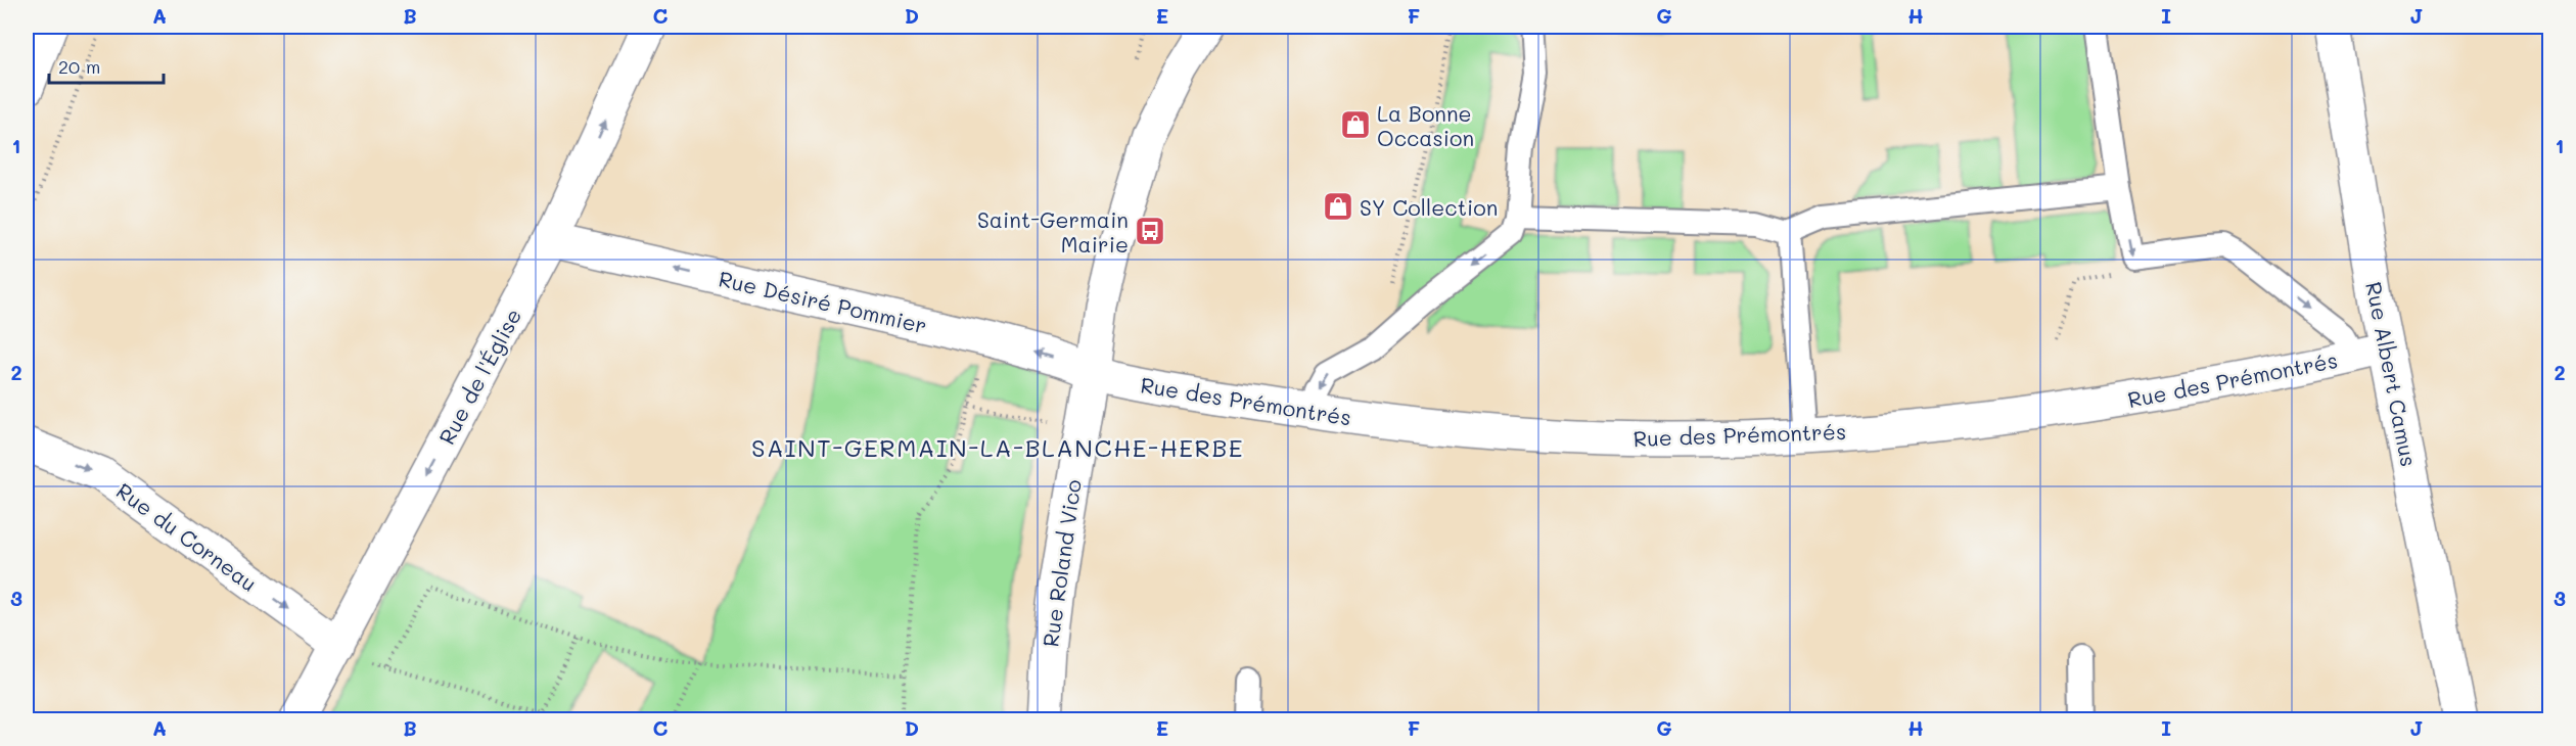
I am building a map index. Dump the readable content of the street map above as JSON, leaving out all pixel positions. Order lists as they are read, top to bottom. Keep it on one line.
{"streets":{"street":["Rue Désiré Pommier","Rue Albert Camus","Rue de l'Église","Rue des Prémontrés","Rue du Corneau","Rue Roland Vico"]},"crossings":[["Rue Désiré Pommier","Rue de l'Église"],["Rue Désiré Pommier","Rue des Prémontrés"],["Rue Désiré Pommier","Rue Roland Vico"],["Rue Albert Camus","Rue des Prémontrés"],["Rue de l'Église","Rue du Corneau"],["Rue des Prémontrés","Rue Roland Vico"]],"one_way":["Rue Désiré Pommier","Rue du Corneau"],"districts":["SAINT-GERMAIN-LA-BLANCHE-HERBE"],"places":{"shop":["La Bonne Occasion","SY Collection"],"bus stop":["Saint-Germain Mairie"]},"scale_bar":"20 m","grid":{"columns":["A","B","C","D","E","F","G","H","I","J"],"rows":["1","2","3"]}}
